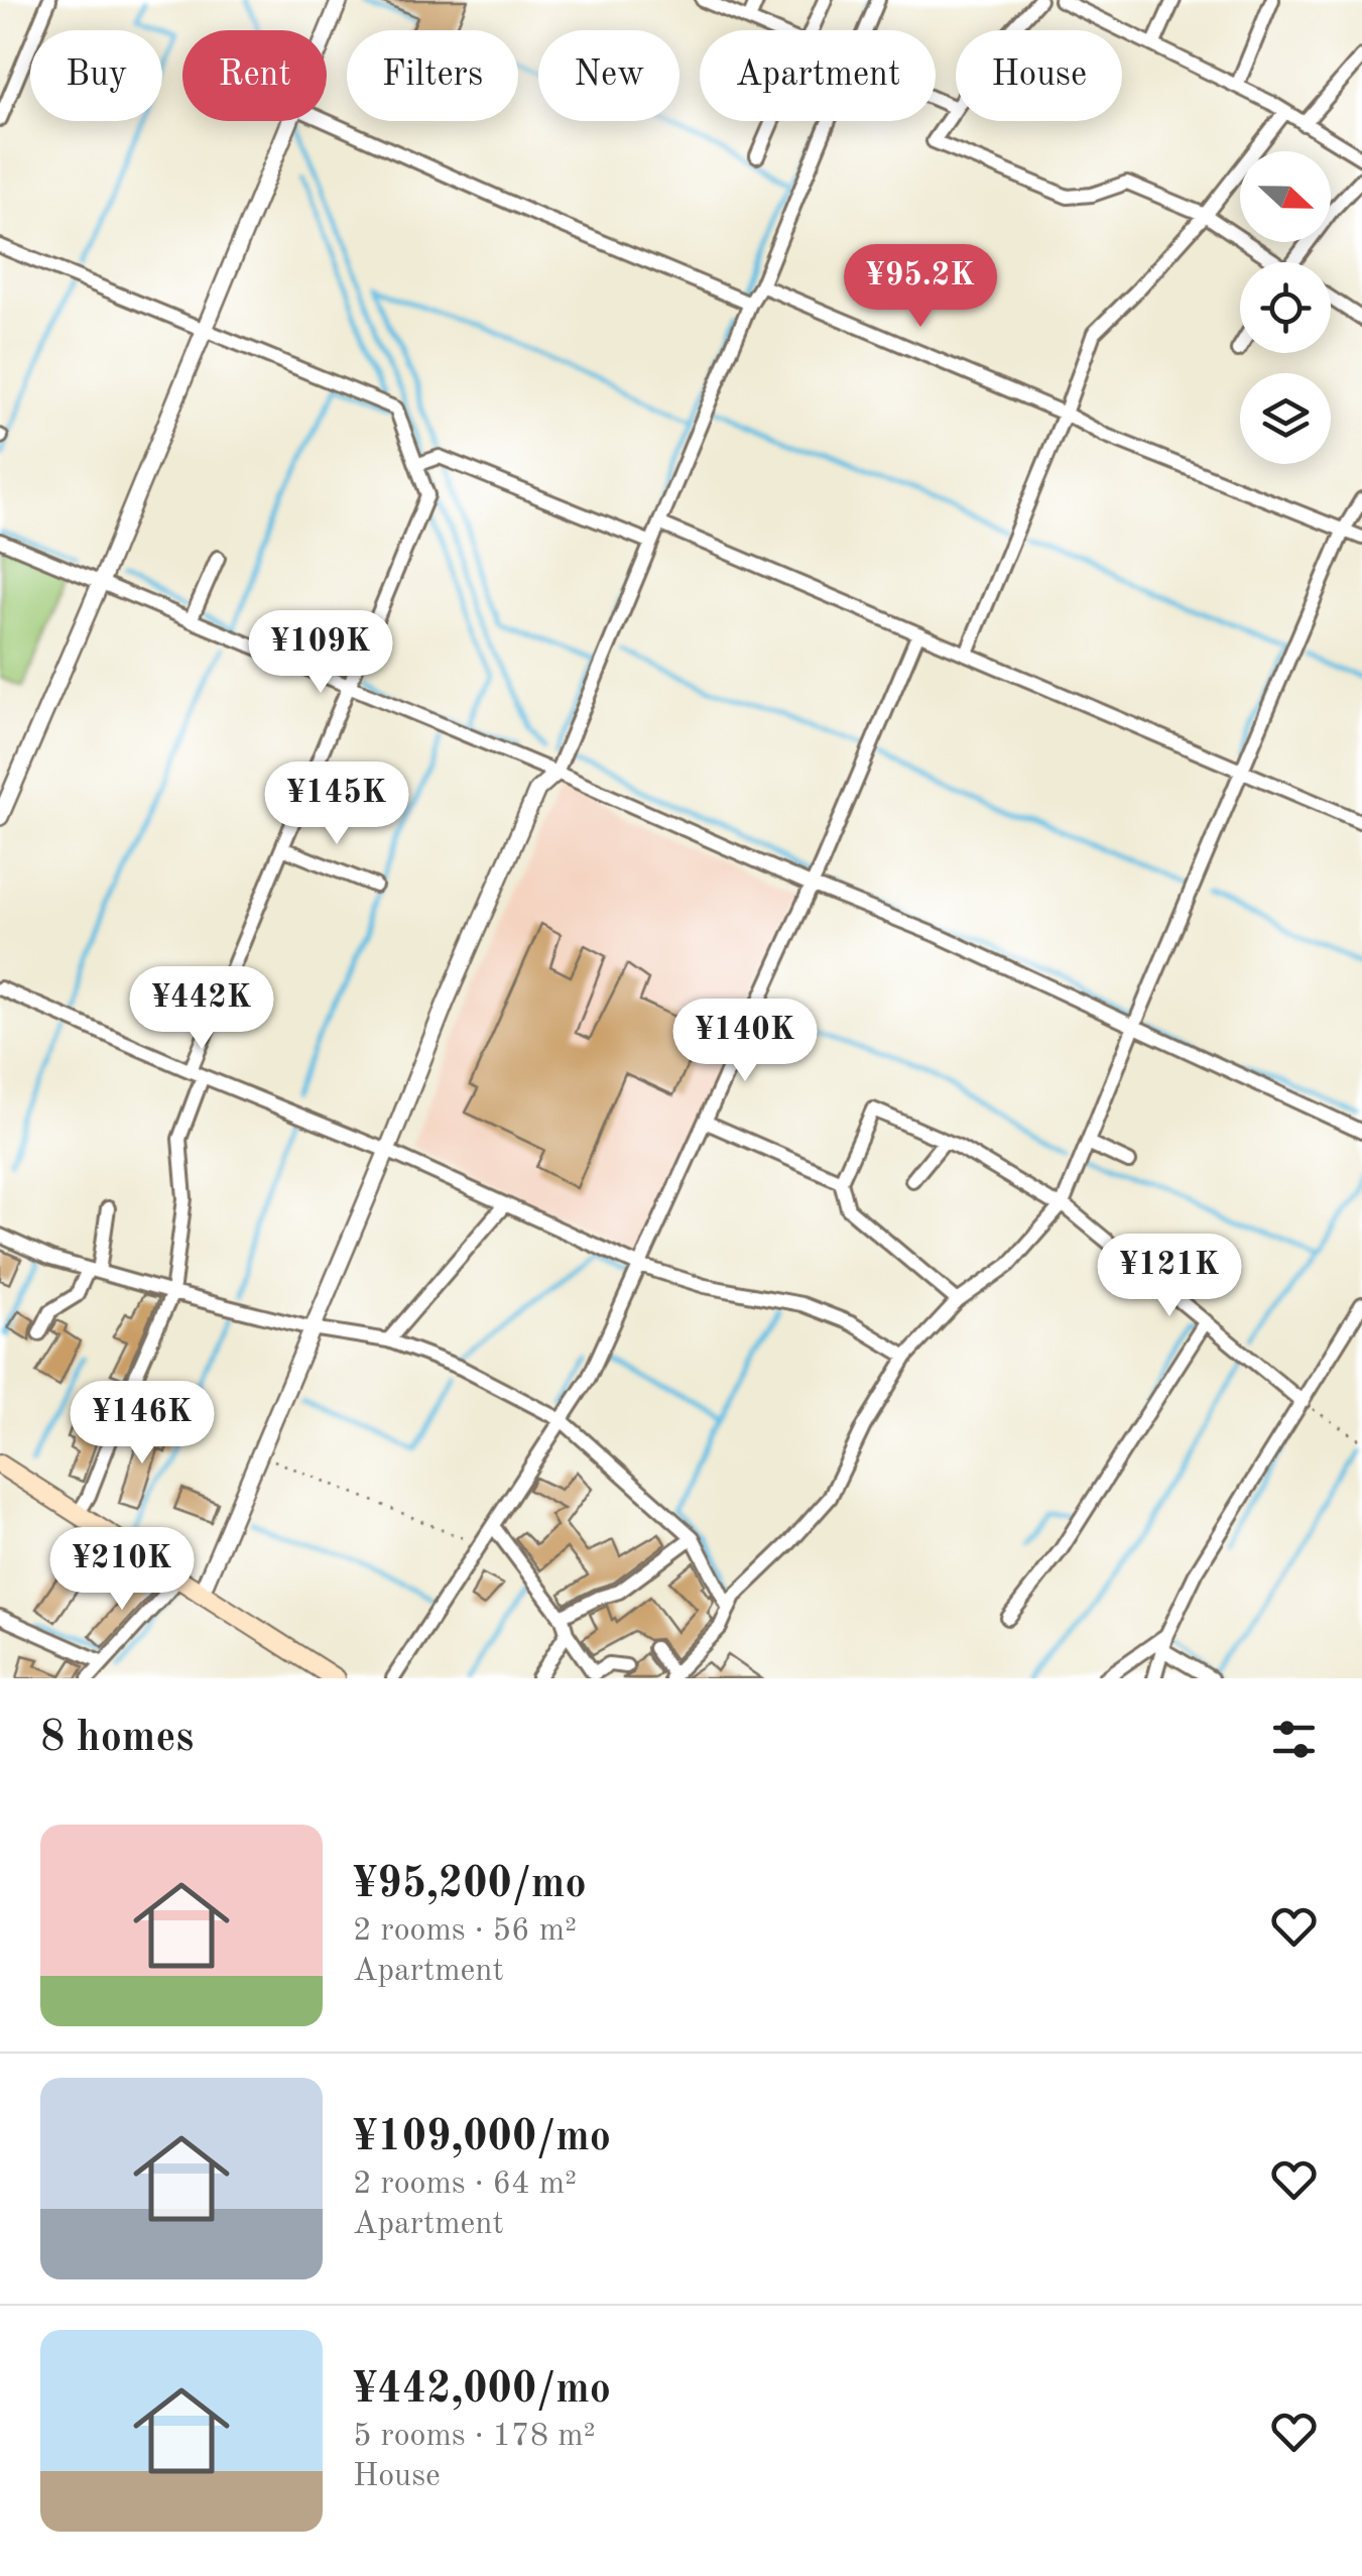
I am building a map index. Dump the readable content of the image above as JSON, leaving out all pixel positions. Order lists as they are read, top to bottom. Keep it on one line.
{"north":"right","page":{"chip":["Buy","Rent","Filters","New","Apartment","House"],"price":["¥95.2K","¥109K","¥145K","¥442K","¥140K","¥121K","¥146K","¥210K"],"heading":"8 homes","list":[{"name":"¥95,200/mo","note":"2 rooms · 56 m² · Apartment"},{"name":"¥109,000/mo","note":"2 rooms · 64 m² · Apartment"},{"name":"¥442,000/mo","note":"5 rooms · 178 m² · House"}]}}
